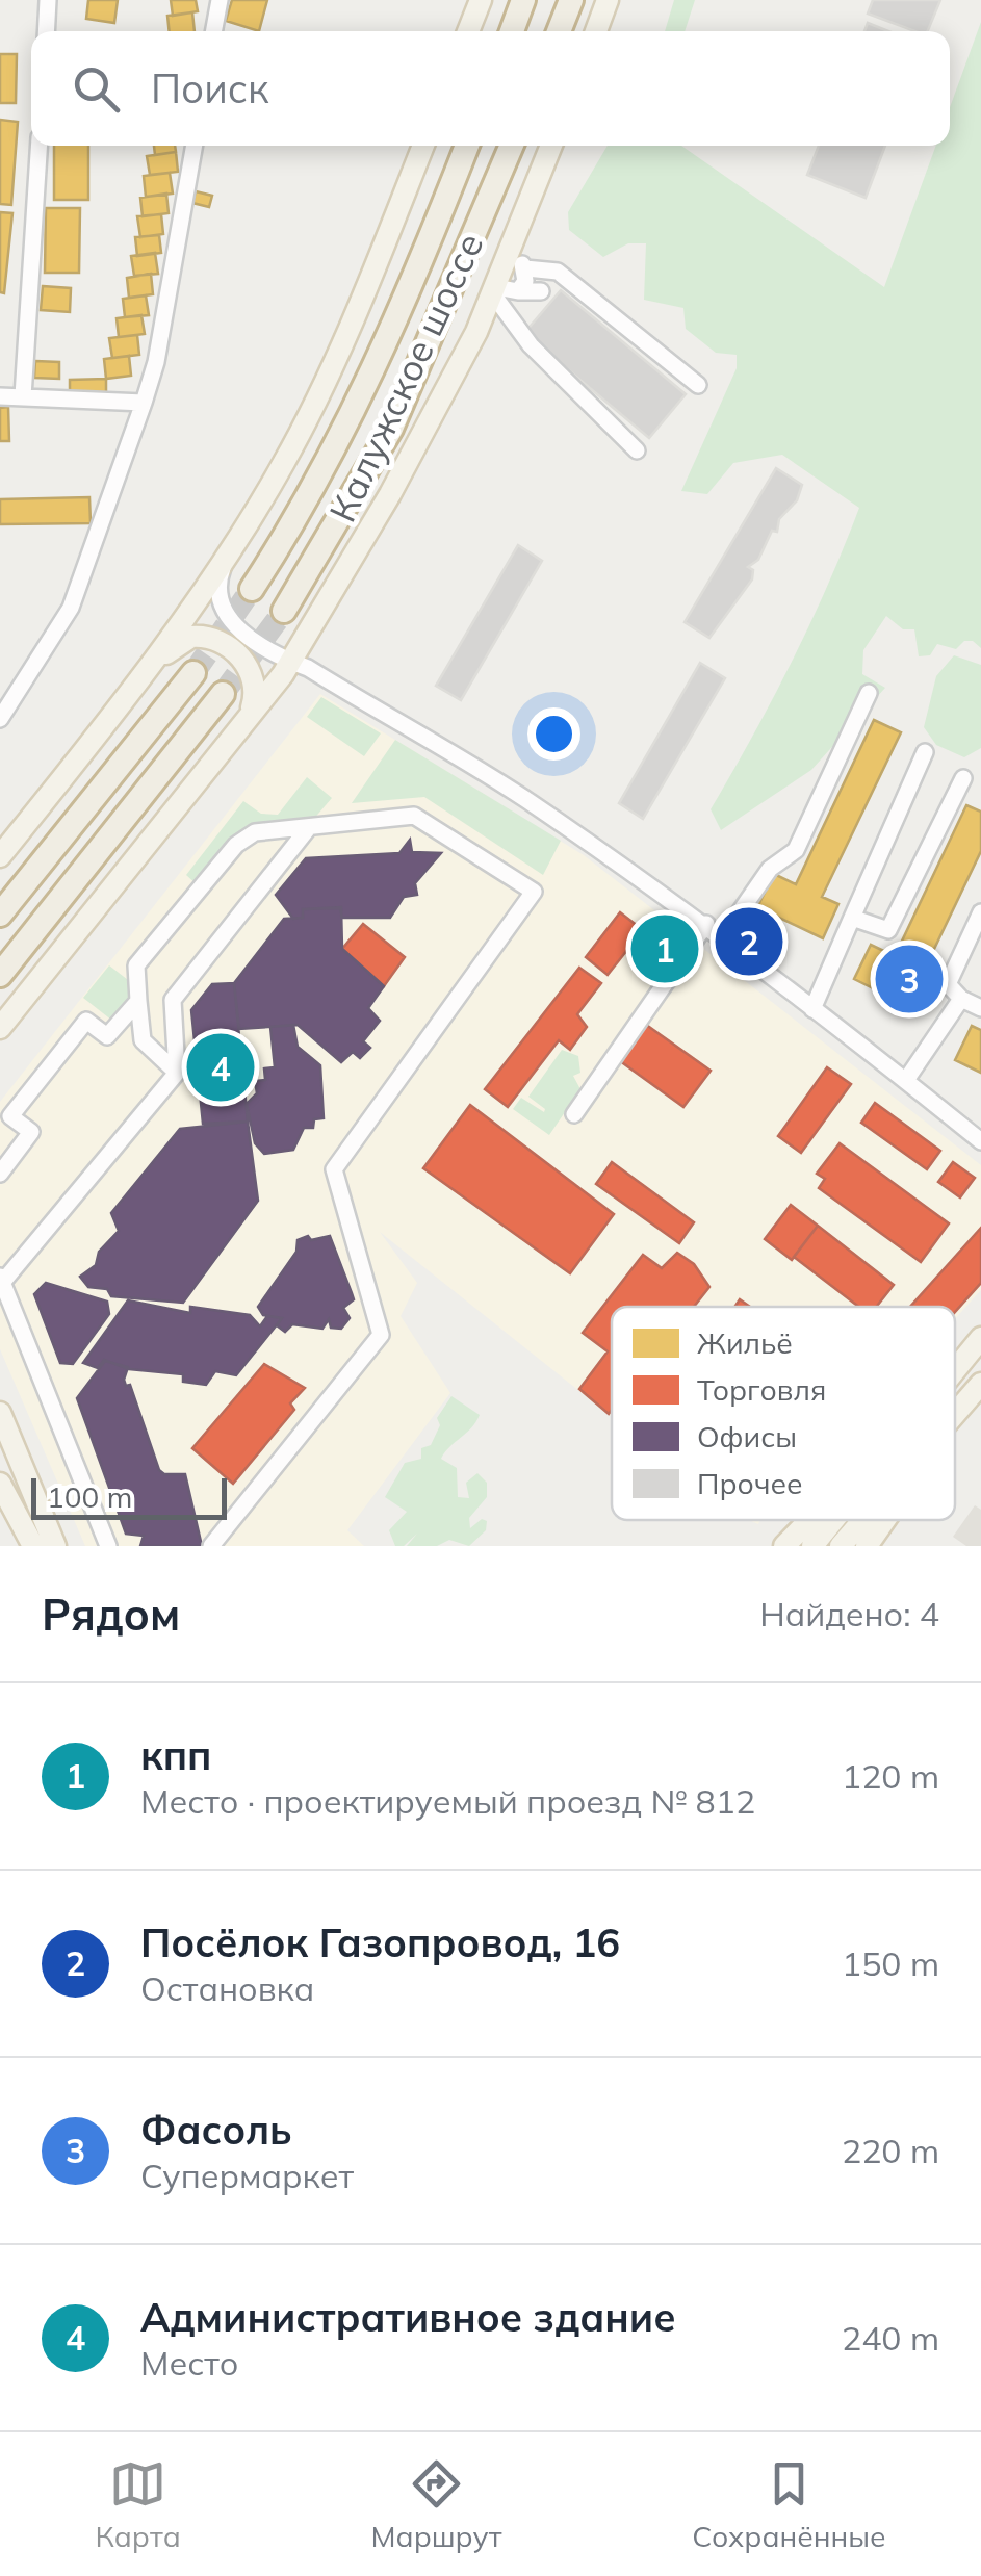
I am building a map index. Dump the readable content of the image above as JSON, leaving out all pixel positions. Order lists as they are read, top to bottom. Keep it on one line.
{"streets":{"highway":["Калужское шоссе"]},"legend":["Жильё","Торговля","Офисы","Прочее"],"scale_bar":"100 m","page":{"search":"Поиск","pins":["2","1","3","4"],"scale":"100 m","heading":["Рядом","Найдено: 4"],"list":[{"mark":"1","name":"кпп","note":"Место · проектируемый проезд № 812","value":"120 m"},{"mark":"2","name":"Посёлок Газопровод, 16","note":"Остановка","value":"150 m"},{"mark":"3","name":"Фасоль","note":"Супермаркет","value":"220 m"},{"mark":"4","name":"Административное здание","note":"Место","value":"240 m"}],"nav":["Карта","Маршрут","Сохранённые"]}}
